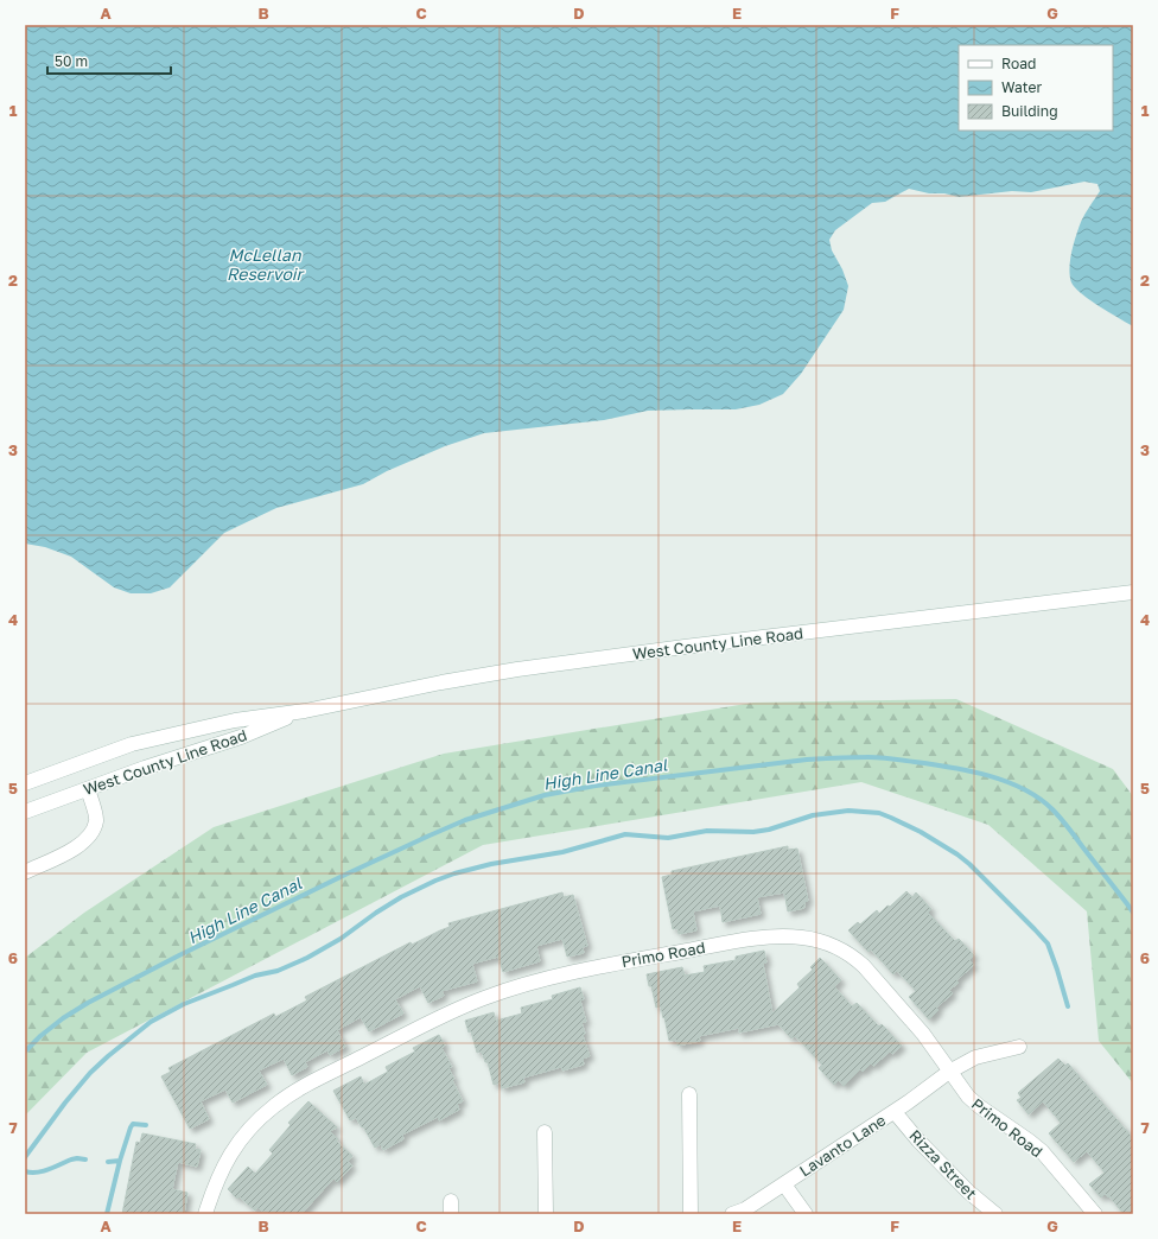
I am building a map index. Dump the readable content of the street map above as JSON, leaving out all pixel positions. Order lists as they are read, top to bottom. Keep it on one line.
{"streets":{"street":["West County Line Road","Primo Road","Lavanto Lane","Rizza Street"]},"crossings":[["Primo Road","Lavanto Lane"],["Lavanto Lane","Rizza Street"]],"water":["McLellan Reservoir","High Line Canal"],"legend":["Road","Water","Building"],"scale_bar":"50 m","grid":{"columns":["A","B","C","D","E","F","G"],"rows":["1","2","3","4","5","6","7"]}}
